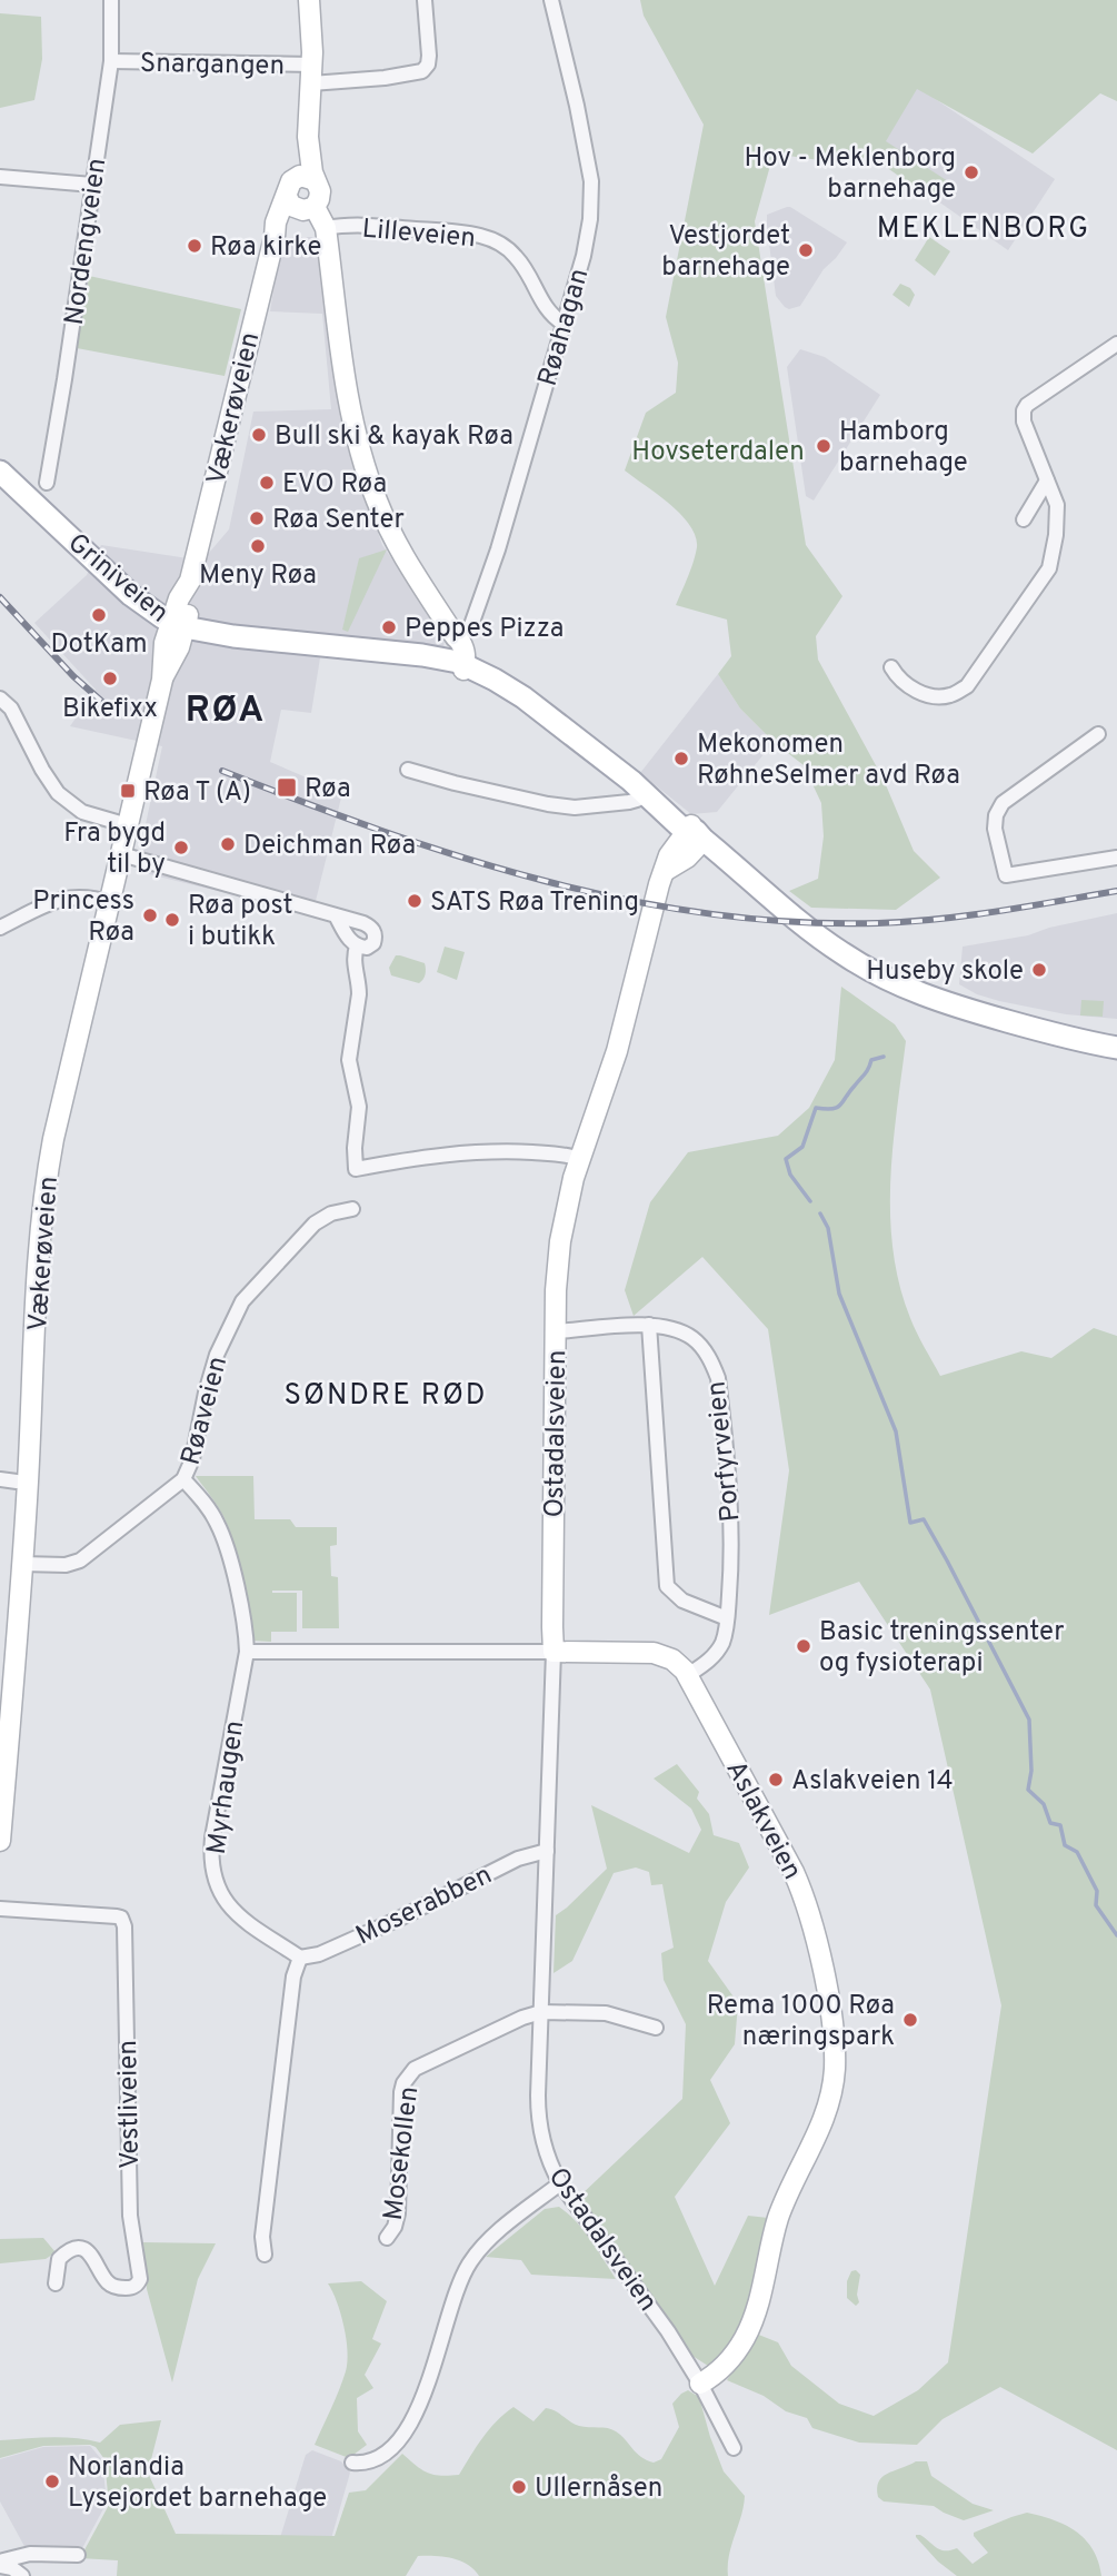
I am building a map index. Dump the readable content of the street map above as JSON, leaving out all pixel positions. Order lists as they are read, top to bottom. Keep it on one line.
{"streets":{"main road":["Griniveien"],"street":["Snargangen","Lilleveien","Nordengveien","Røahagan","Vækerøveien","Røaveien","Ostadalsveien","Porfyrveien","Myrhaugen","Aslakveien","Moserabben","Vestliveien","Mosekollen"]},"crossings":[["Snargangen","Nordengveien"],["Lilleveien","Røahagan"],["Røahagan","Griniveien"],["Vækerøveien","Griniveien"],["Vækerøveien","Røaveien"],["Røaveien","Myrhaugen"],["Ostadalsveien","Porfyrveien"],["Ostadalsveien","Aslakveien"],["Ostadalsveien","Moserabben"],["Ostadalsveien","Mosekollen"],["Porfyrveien","Aslakveien"],["Myrhaugen","Aslakveien"],["Myrhaugen","Moserabben"]],"districts":["MEKLENBORG","RØA","SØNDRE RØD"],"parks":["Hovseterdalen"],"places":{"other":["Hov - Meklenborg barnehage","Røa kirke","Vestjordet barnehage","Bull ski & kayak Røa","Hamborg barnehage","EVO Røa","Røa Senter","Meny Røa","DotKam","Peppes Pizza","Bikefixx","Mekonomen RøhneSelmer avd Røa","Deichman Røa","Fra bygd til by","SATS Røa Trening","Princess Røa","Røa post i butikk","Huseby skole","Basic treningssenter og fysioterapi","Aslakveien 14","Rema 1000 Røa næringspark","Norlandia Lysejordet barnehage","Ullernåsen"],"transit":["Røa","Røa T (A)"]}}
